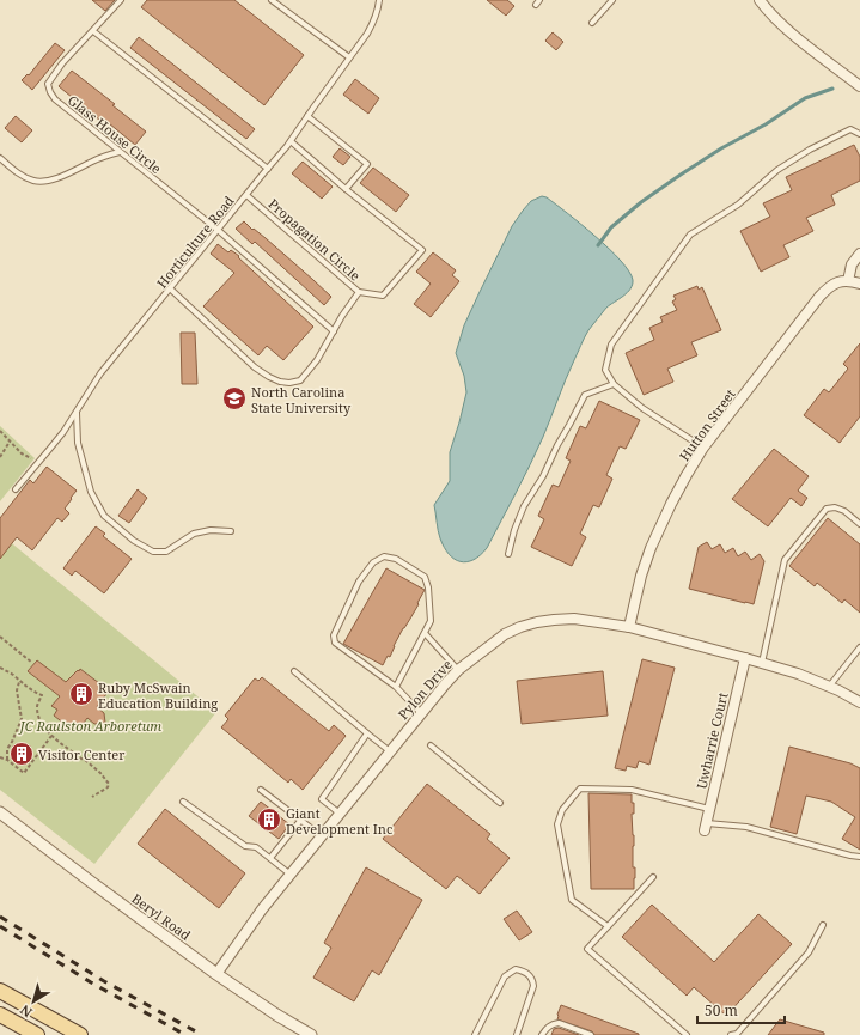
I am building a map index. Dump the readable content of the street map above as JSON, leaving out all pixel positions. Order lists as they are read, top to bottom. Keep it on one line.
{"streets":{"street":["Hutton Street","Pylon Drive","Uwharrie Court","Beryl Road"],"lane":["Glass House Circle","Propagation Circle","Horticulture Road"]},"crossings":[["Glass House Circle","Propagation Circle"],["Glass House Circle","Horticulture Road"],["Propagation Circle","Horticulture Road"],["Hutton Street","Pylon Drive"],["Pylon Drive","Uwharrie Court"],["Pylon Drive","Beryl Road"]],"parks":["JC Raulston Arboretum"],"places":{"school or university":["North Carolina State University"],"building":["Ruby McSwain Education Building","Visitor Center","Giant Development Inc"]},"scale_bar":"50 m","north":"bottom left"}
